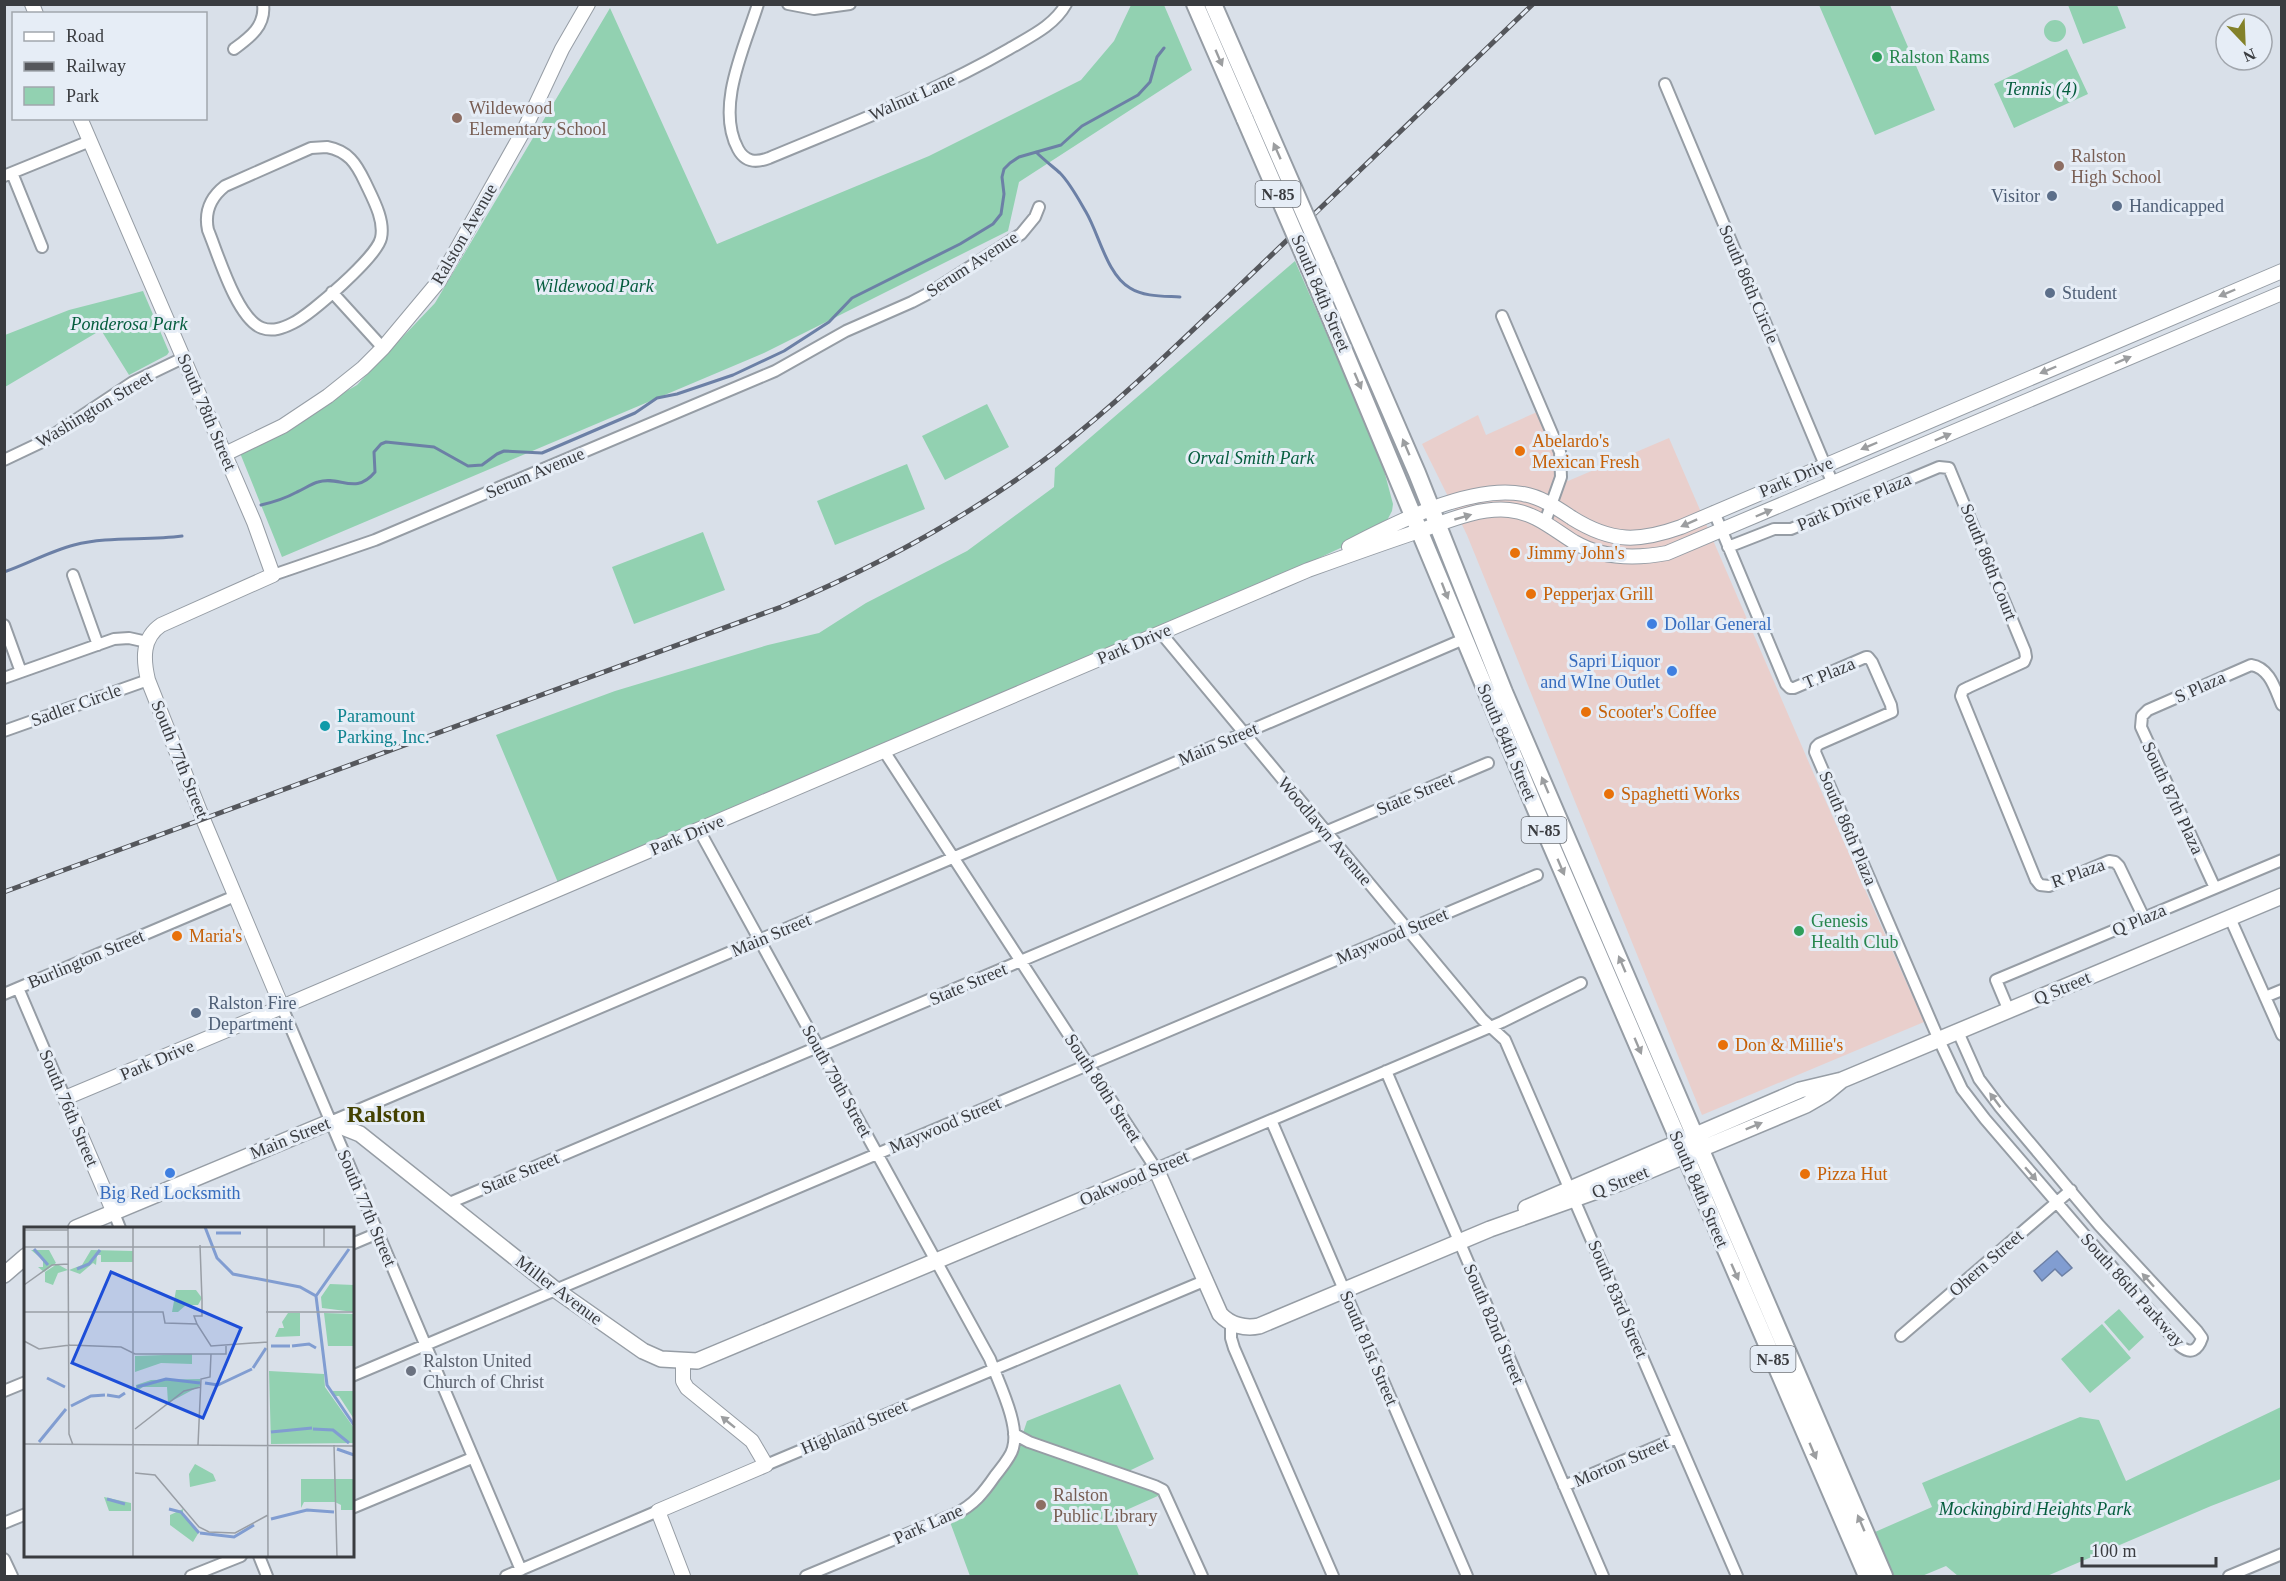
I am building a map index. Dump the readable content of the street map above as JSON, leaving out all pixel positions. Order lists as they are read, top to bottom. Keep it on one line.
{"streets":{"main road":["N-85","South 84th Street","Main Street","Q Street","South 80th Street","Oakwood Street","Miller Avenue"],"street":["Walnut Lane","Ralston Avenue","Serum Avenue","South 86th Circle","Washington Street","South 78th Street","Park Drive","Park Drive Plaza","South 86th Court","T Plaza","S Plaza","Sadler Circle","South 77th Street","State Street","South 87th Plaza","South 86th Plaza","Woodlawn Avenue","R Plaza","Q Plaza","Maywood Street","Burlington Street","South 79th Street","South 76th Street","Ohern Street","South 86th Parkway","South 83rd Street","South 82nd Street","South 81st Street","Highland Street","Morton Street","Park Lane"]},"crossings":[["Ralston Avenue","South 78th Street"],["Serum Avenue","South 78th Street"],["Serum Avenue","South 77th Street"],["South 86th Circle","Park Drive"],["South 84th Street","Park Drive"],["South 84th Street","Main Street"],["South 84th Street","Q Street"],["Washington Street","South 78th Street"],["Park Drive","South 77th Street"],["Park Drive","Woodlawn Avenue"],["Park Drive","South 79th Street"],["Park Drive","South 80th Street"],["Park Drive","South 76th Street"],["Park Drive Plaza","South 86th Court"],["Park Drive Plaza","T Plaza"],["South 86th Court","R Plaza"],["T Plaza","South 86th Plaza"],["S Plaza","South 87th Plaza"],["Sadler Circle","South 77th Street"],["Main Street","South 77th Street"],["Main Street","Woodlawn Avenue"],["Main Street","South 79th Street"],["Main Street","South 80th Street"],["Main Street","South 76th Street"],["Main Street","Miller Avenue"],["South 77th Street","Maywood Street"],["South 77th Street","Burlington Street"],["South 77th Street","Miller Avenue"],["South 77th Street","Highland Street"],["State Street","Woodlawn Avenue"],["State Street","South 79th Street"],["State Street","South 80th Street"],["State Street","Miller Avenue"],["South 87th Plaza","Q Plaza"],["South 86th Plaza","Q Street"],["South 86th Plaza","South 86th Parkway"],["Woodlawn Avenue","Maywood Street"],["Woodlawn Avenue","Oakwood Street"],["Woodlawn Avenue","South 83rd Street"],["R Plaza","Q Plaza"],["Q Plaza","Q Street"],["Maywood Street","South 79th Street"],["Maywood Street","South 80th Street"],["Maywood Street","Miller Avenue"],["Burlington Street","South 76th Street"],["Q Street","South 80th Street"],["Q Street","South 86th Parkway"],["Q Street","South 83rd Street"],["Q Street","South 82nd Street"],["Q Street","South 81st Street"],["South 79th Street","Oakwood Street"],["South 79th Street","Highland Street"],["South 79th Street","Park Lane"],["South 80th Street","Oakwood Street"],["South 80th Street","Highland Street"],["Oakwood Street","Miller Avenue"],["Oakwood Street","South 83rd Street"],["Oakwood Street","South 82nd Street"],["Oakwood Street","South 81st Street"],["Ohern Street","South 86th Parkway"],["South 83rd Street","Morton Street"],["South 82nd Street","Morton Street"]],"districts":["Ralston"],"parks":["Tennis (4)","Wildewood Park","Ponderosa Park","Orval Smith Park","Mockingbird Heights Park"],"places":["Ralston Rams","Wildewood Elementary School","Ralston High School","Visitor","Handicapped","Student","Abelardo's Mexican Fresh","Jimmy John's","Pepperjax Grill","Dollar General","Sapri Liquor and WIne Outlet","Scooter's Coffee","Paramount Parking, Inc.","Spaghetti Works","Genesis Health Club","Maria's","Ralston Fire Department","Don & Millie's","Big Red Locksmith","Pizza Hut","Ralston United Church of Christ","Ralston Public Library"],"legend":["Road","Railway","Park"],"scale_bar":"100 m","north":"bottom right"}
